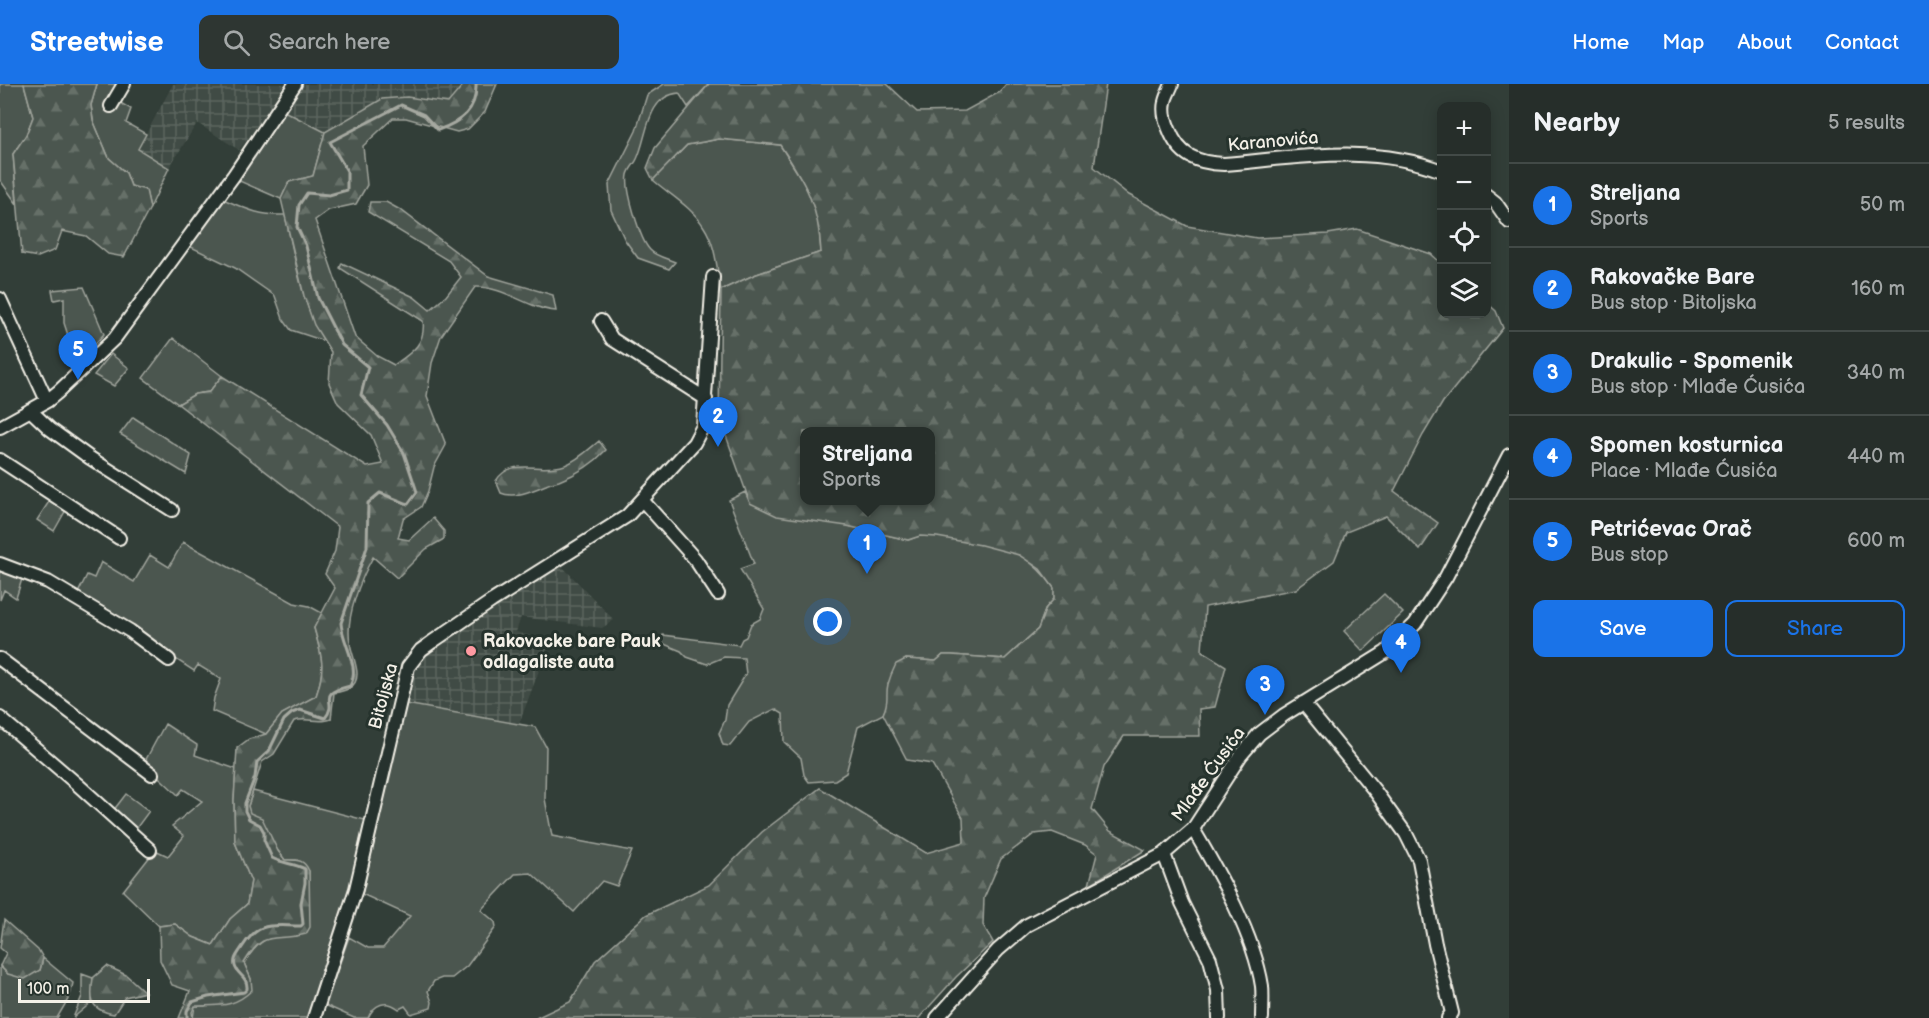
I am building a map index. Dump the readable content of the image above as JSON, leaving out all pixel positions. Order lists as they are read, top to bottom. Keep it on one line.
{"streets":{"street":["Karanovića","Bitoljska","Mlađe Ćusića"]},"places":["Rakovacke bare Pauk odlagaliste auta"],"scale_bar":"100 m","page":{"header":"Streetwise","search":"Search here","nav":["Home","Map","About","Contact"],"heading":["Nearby","5 results"],"map_buttons":["+","−"],"list":[{"mark":"1","name":"Streljana","note":"Sports","value":"50 m"},{"mark":"2","name":"Rakovačke Bare","note":"Bus stop · Bitoljska","value":"160 m"},{"mark":"3","name":"Drakulic - Spomenik","note":"Bus stop · Mlađe Ćusića","value":"340 m"},{"mark":"4","name":"Spomen kosturnica","note":"Place · Mlađe Ćusića","value":"440 m"},{"mark":"5","name":"Petrićevac Orač","note":"Bus stop","value":"600 m"}],"pins":["5","2","1","4","3"],"popup":["Streljana","Sports"],"buttons":["Save","Share"],"scale":"100 m"}}
